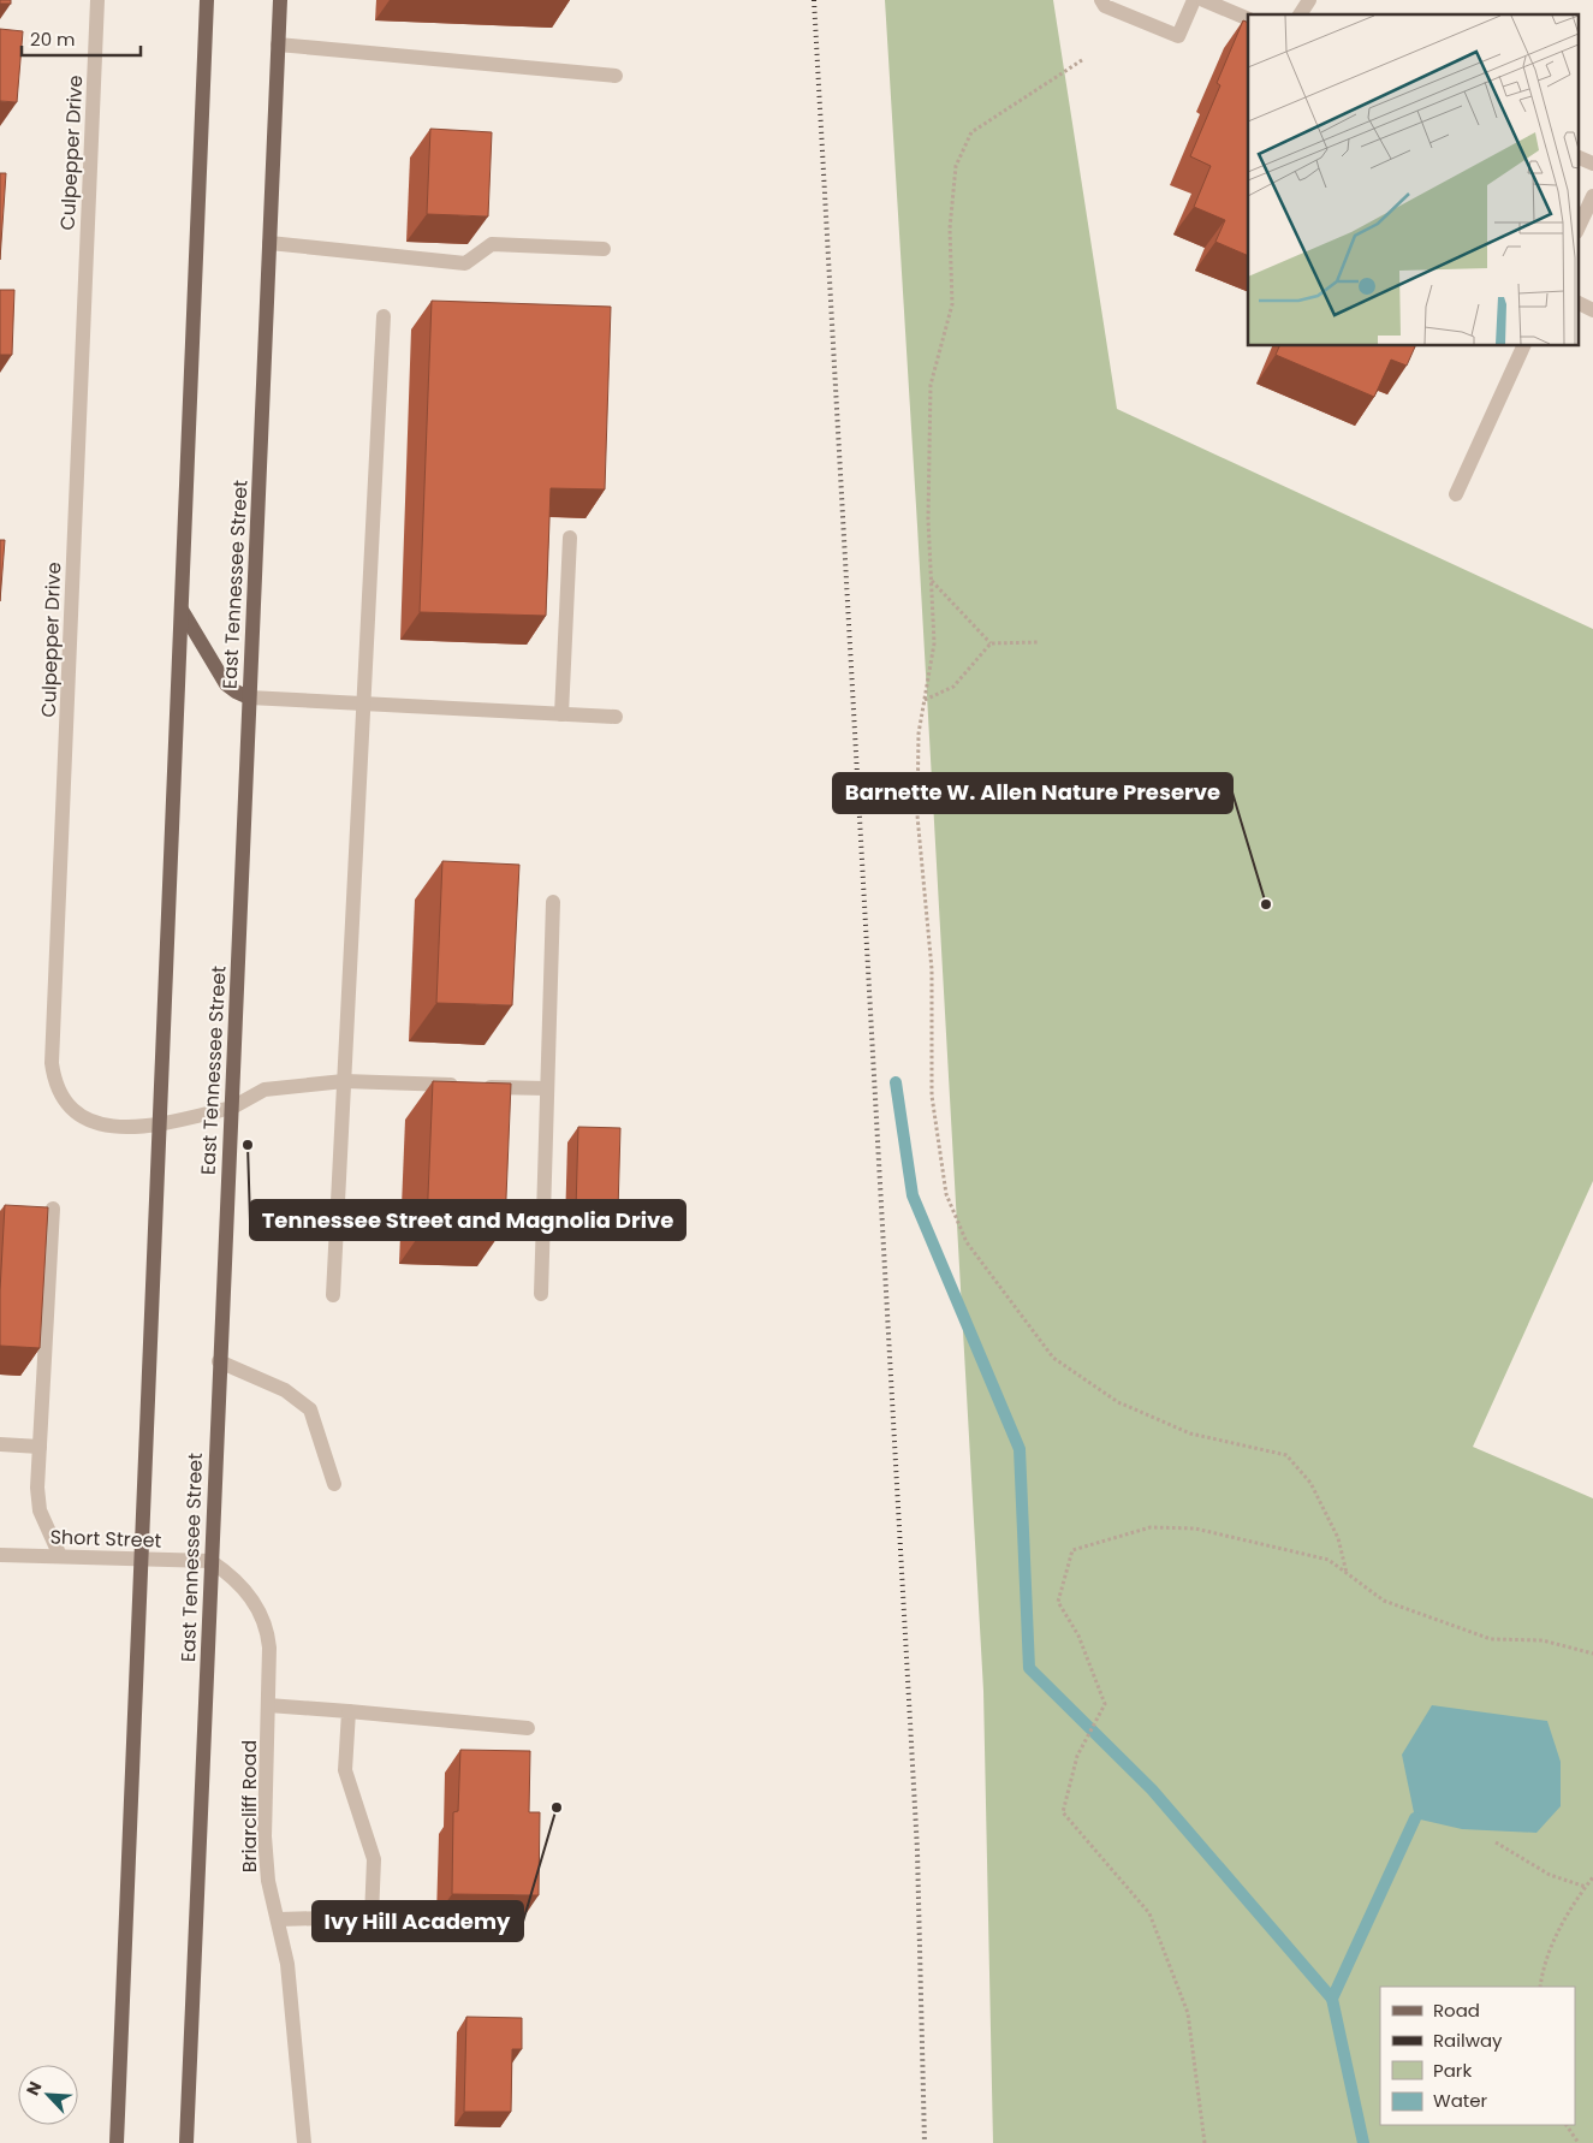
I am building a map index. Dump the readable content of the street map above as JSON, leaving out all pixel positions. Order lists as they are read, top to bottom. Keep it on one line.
{"streets":{"main road":["East Tennessee Street"],"street":["Culpepper Drive","Short Street","Briarcliff Road"]},"crossings":[["Culpepper Drive","East Tennessee Street"],["East Tennessee Street","Short Street"],["East Tennessee Street","Briarcliff Road"],["Short Street","Briarcliff Road"]],"places":["Barnette W. Allen Nature Preserve","Tennessee Street and Magnolia Drive","Ivy Hill Academy"],"legend":["Road","Railway","Park","Water"],"scale_bar":"20 m","north":"top left"}
